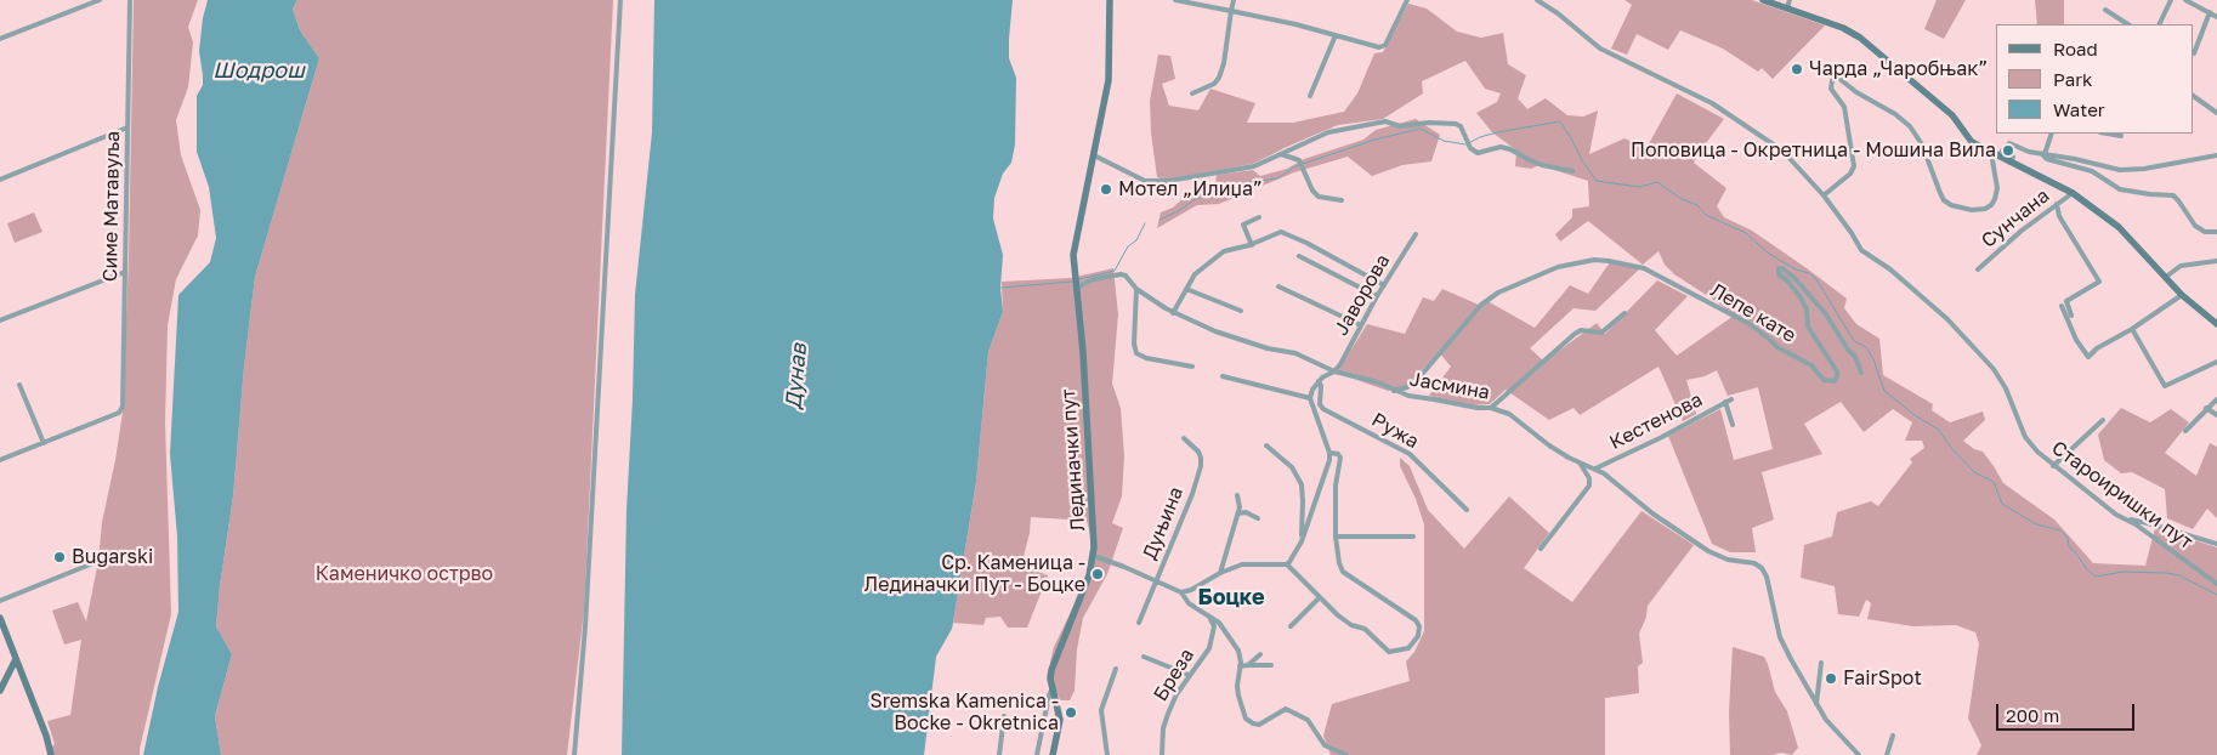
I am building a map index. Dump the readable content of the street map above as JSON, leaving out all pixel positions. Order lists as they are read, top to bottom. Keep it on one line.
{"streets":{"main road":["Лединачки пут"],"street":["Симе Матавуља","Сунчана","Јаворова","Лепе кате","Јасмина","Кестенова","Ружа","Староиришки пут","Дуњина","Бреза"]},"crossings":[["Јаворова","Јасмина"],["Лепе кате","Јасмина"],["Јасмина","Кестенова"],["Јасмина","Лединачки пут"]],"districts":["Боцке"],"water":["Шодрош","Дунав"],"parks":["Каменичко острво"],"places":["Чарда „Чаробњак”","Поповица - Окретница - Мошина Вила","Мотел „Илиџа”","Bugarski","Ср. Каменица - Лединачки Пут - Боцке","FairSpot","Sremska Kamenica - Bocke - Okretnica"],"legend":["Road","Park","Water"],"scale_bar":"200 m"}
